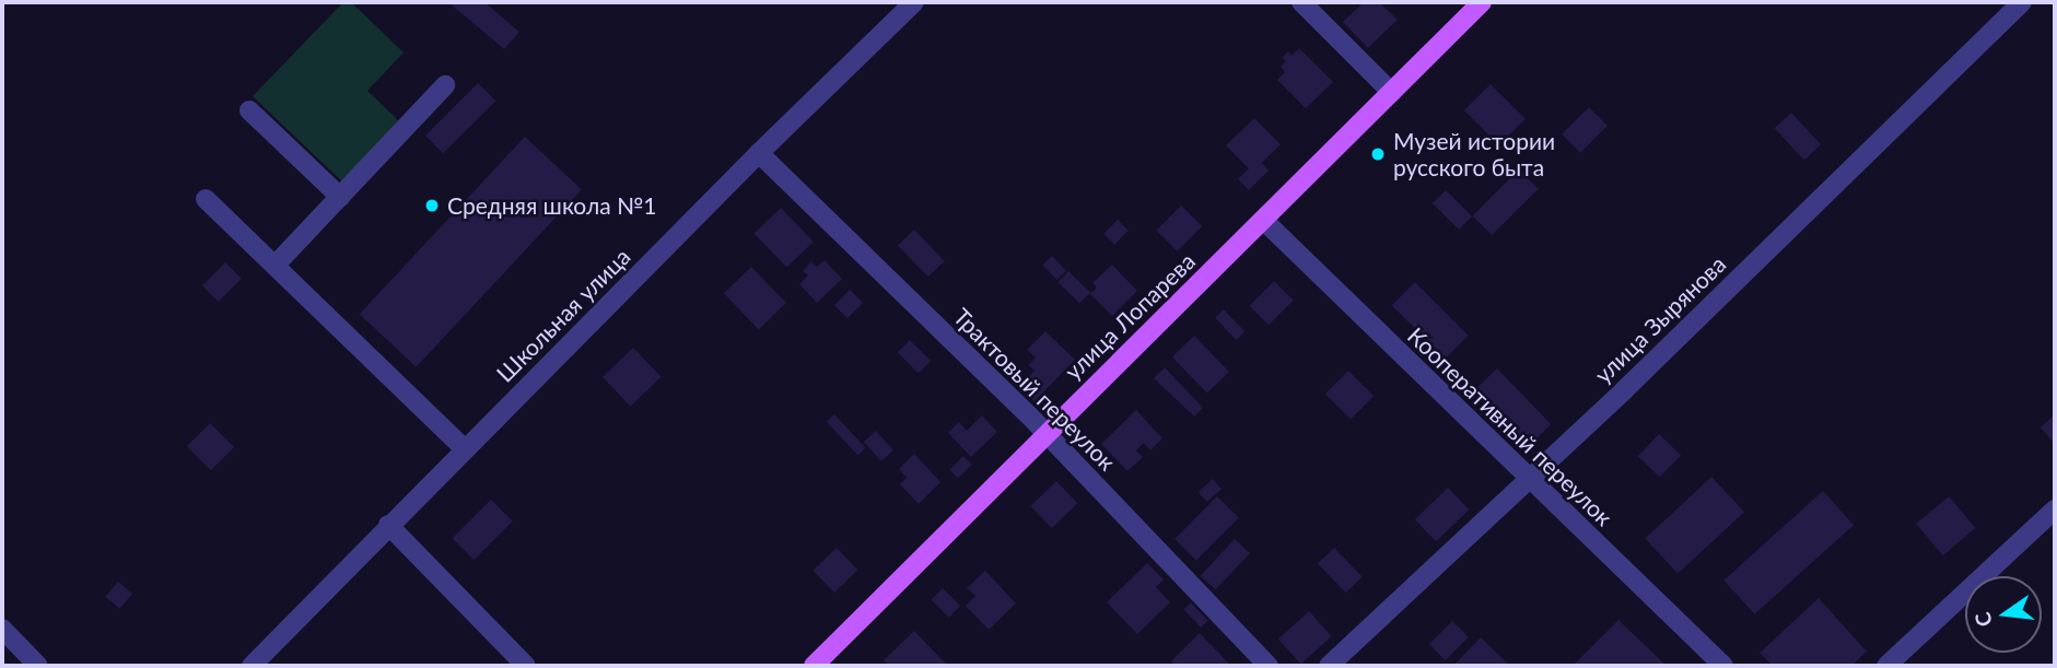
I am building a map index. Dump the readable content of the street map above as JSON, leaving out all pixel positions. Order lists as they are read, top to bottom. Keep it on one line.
{"streets":{"main road":["улица Лопарева"],"street":["Школьная улица","улица Зырянова","Трактовый переулок","Кооперативный переулок"]},"crossings":[["Школьная улица","Трактовый переулок"],["улица Лопарева","Трактовый переулок"],["улица Лопарева","Кооперативный переулок"],["улица Зырянова","Кооперативный переулок"]],"places":["Музей истории русского быта","Средняя школа №1"],"north":"left"}
